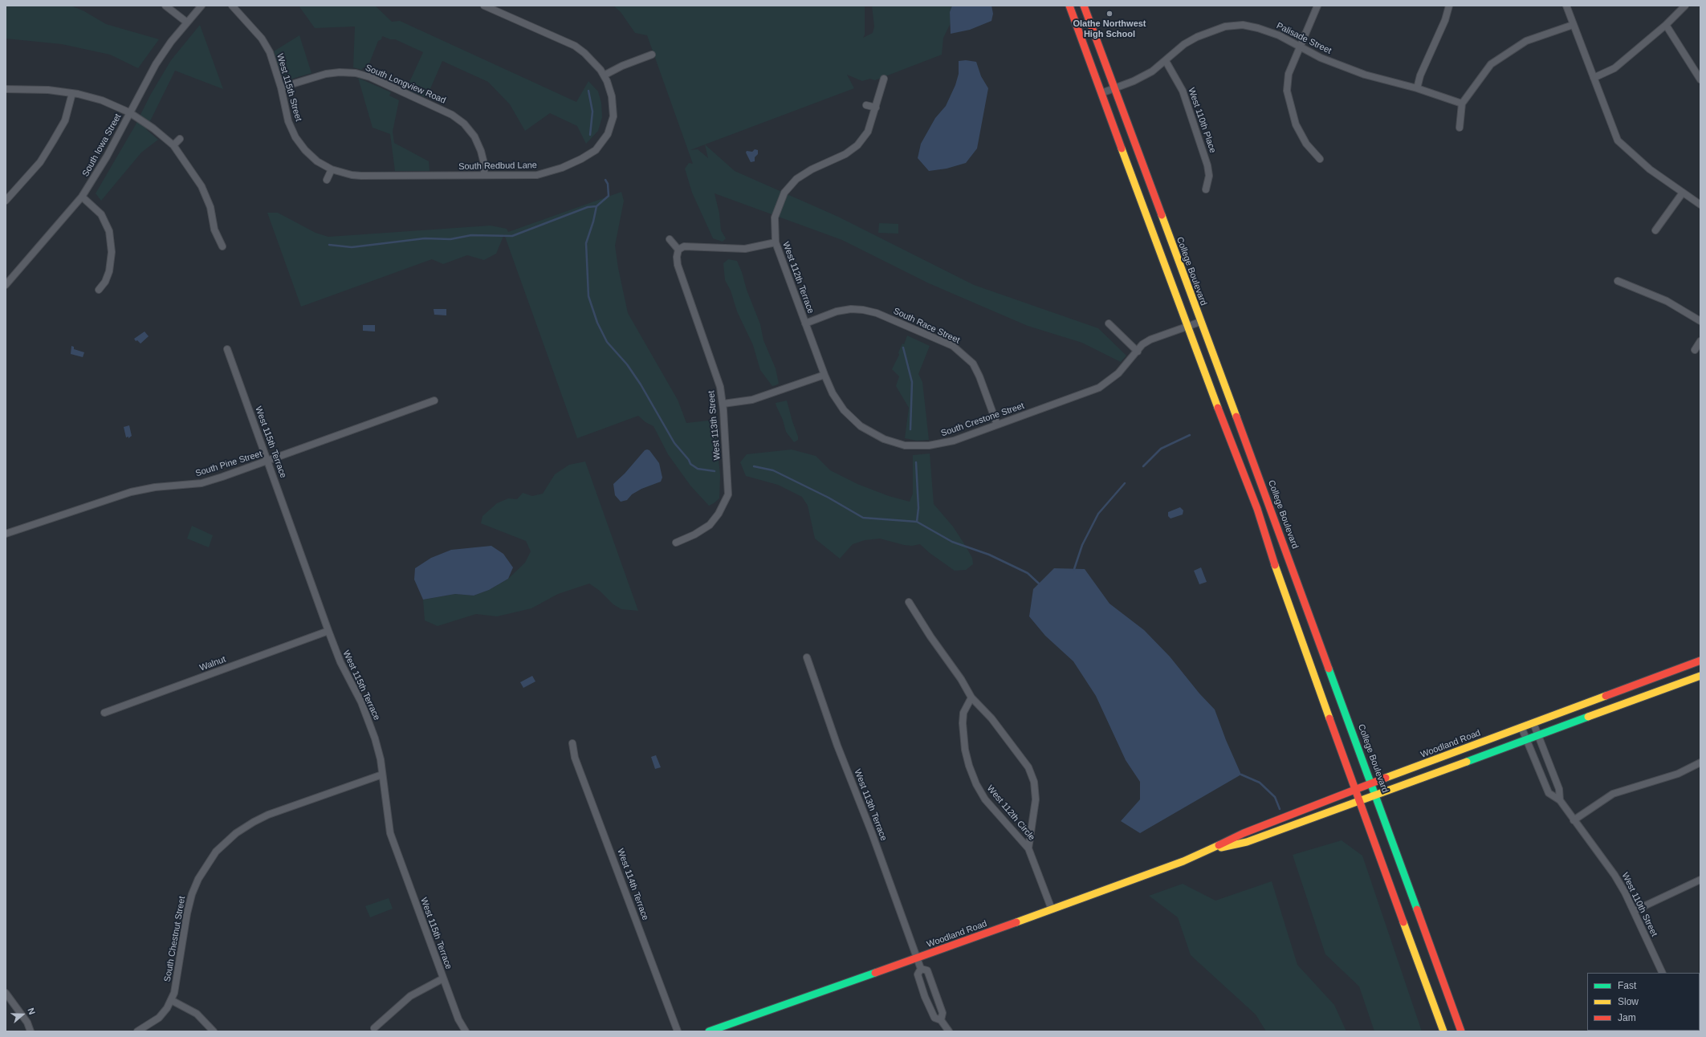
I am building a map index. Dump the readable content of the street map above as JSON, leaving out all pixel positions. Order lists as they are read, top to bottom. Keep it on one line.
{"streets":{"main road":["College Boulevard","Woodland Road"],"street":["Palisade Street","South Longview Road","West 115th Street","West 110th Place","South Iowa Street","South Redbud Lane","West 112th Terrace","South Race Street","South Crestone Street","West 113th Street","West 115th Terrace","South Pine Street","Walnut","West 113th Terrace","West 112th Circle","West 114th Terrace","West 110th Street","South Chestnut Street"]},"crossings":[["Palisade Street","West 110th Place"],["Palisade Street","College Boulevard"],["South Longview Road","West 115th Street"],["South Longview Road","South Redbud Lane"],["West 115th Street","South Redbud Lane"],["College Boulevard","South Crestone Street"],["College Boulevard","Woodland Road"],["West 112th Terrace","South Race Street"],["West 112th Terrace","South Crestone Street"],["South Race Street","South Crestone Street"],["West 115th Terrace","South Pine Street"],["West 115th Terrace","Walnut"],["West 115th Terrace","South Chestnut Street"],["Woodland Road","West 113th Terrace"],["Woodland Road","West 112th Circle"],["Woodland Road","West 110th Street"]],"places":["Olathe Northwest High School"],"legend":["Fast","Slow","Jam"],"north":"right"}
